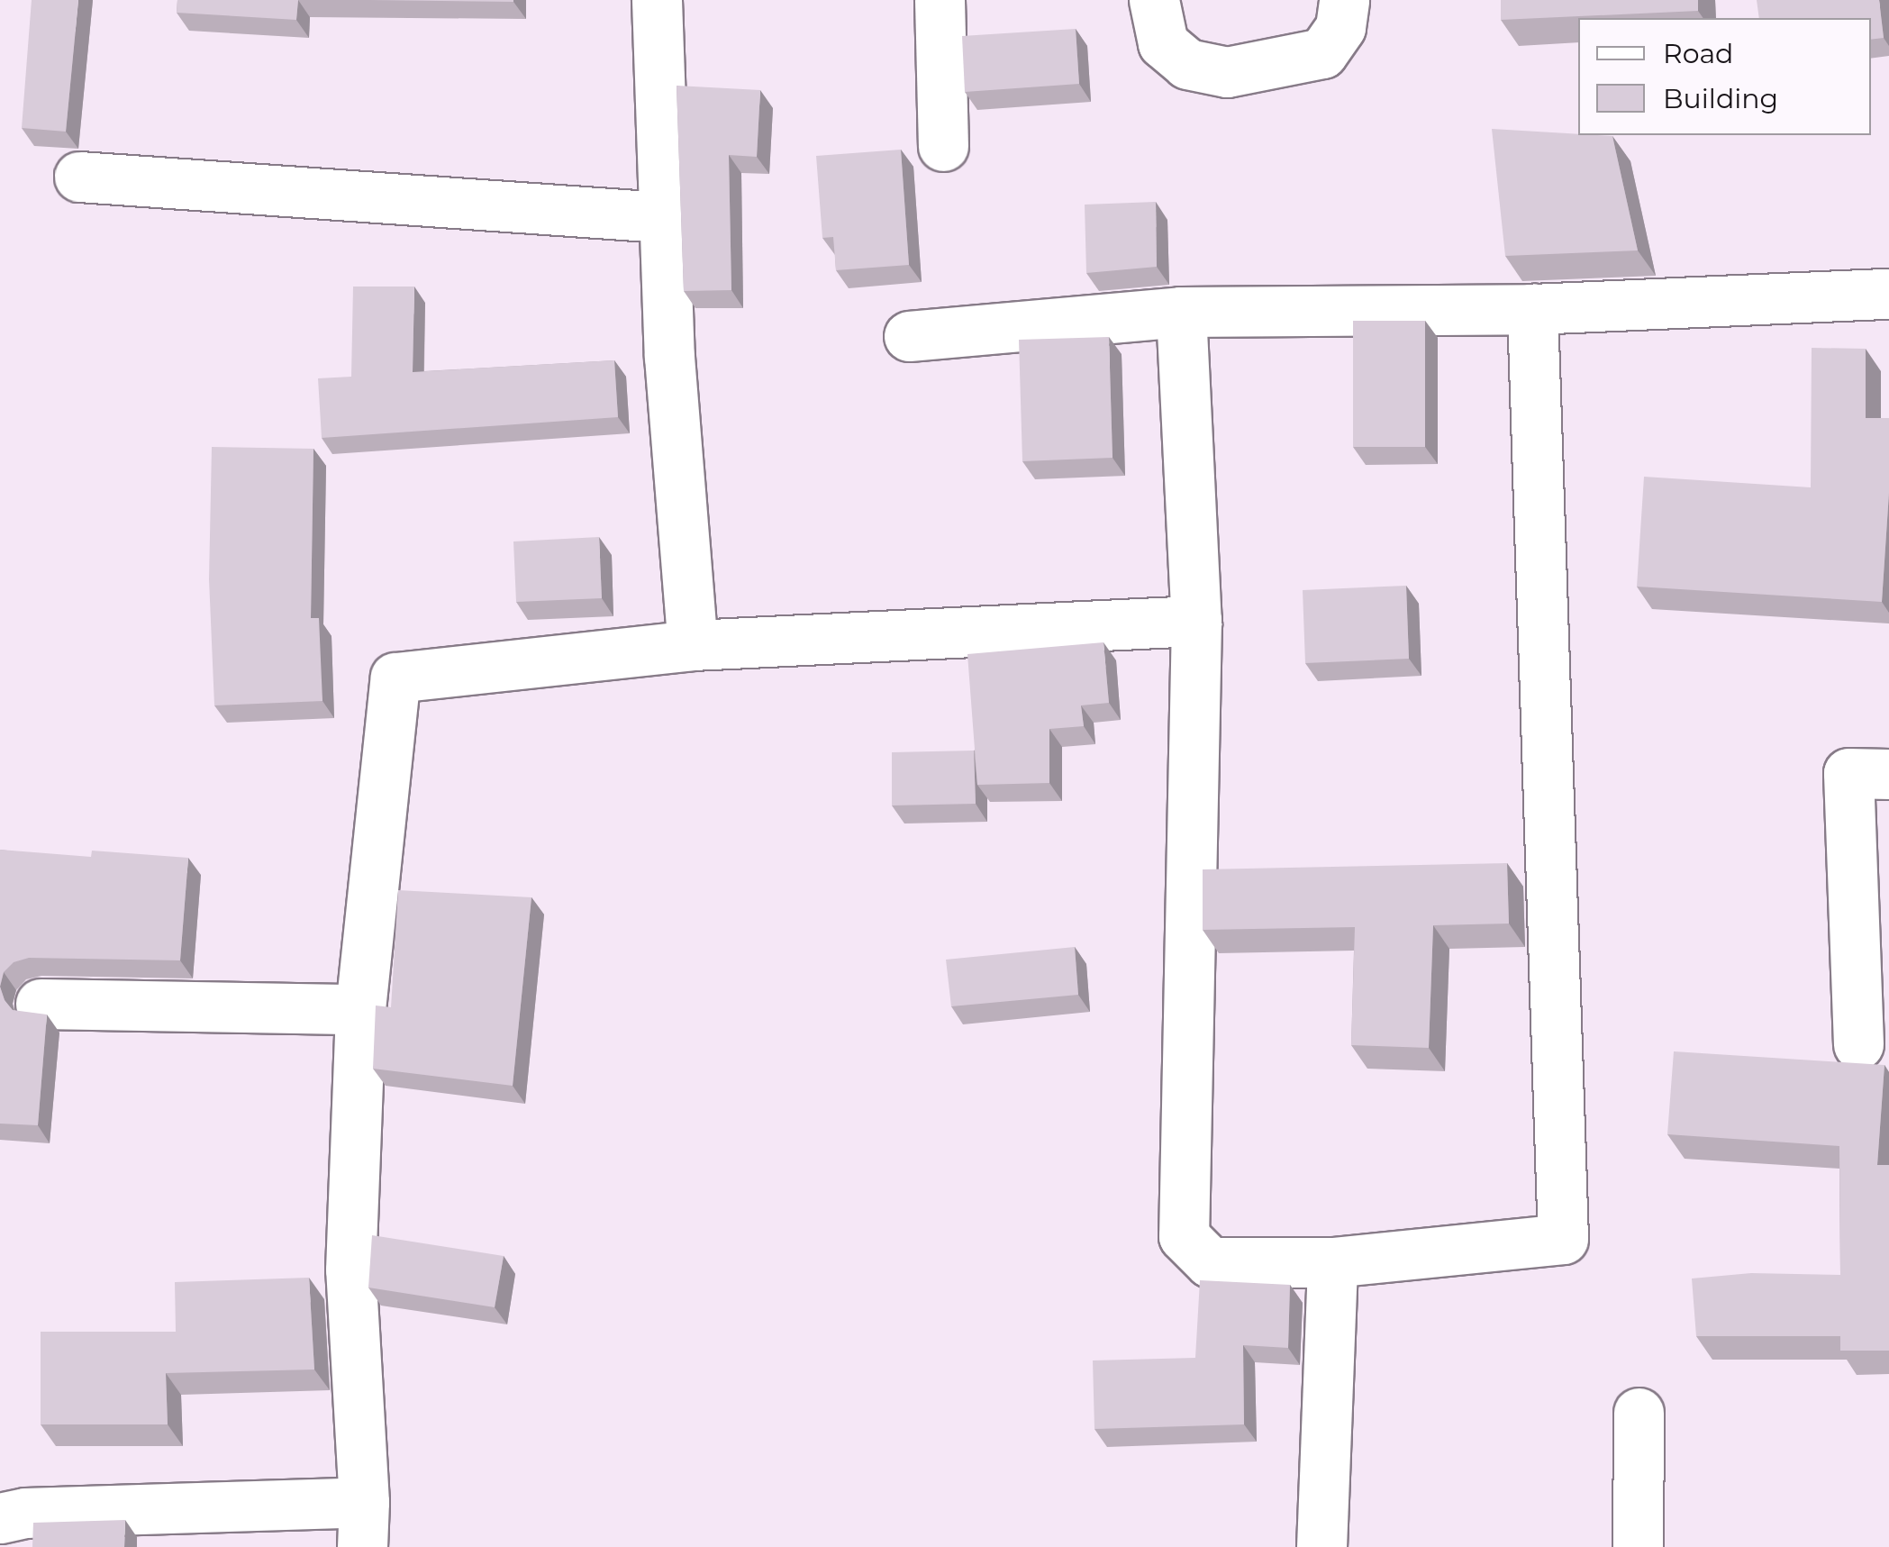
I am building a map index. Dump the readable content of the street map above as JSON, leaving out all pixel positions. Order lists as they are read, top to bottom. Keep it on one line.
{"legend":["Road","Building"]}
